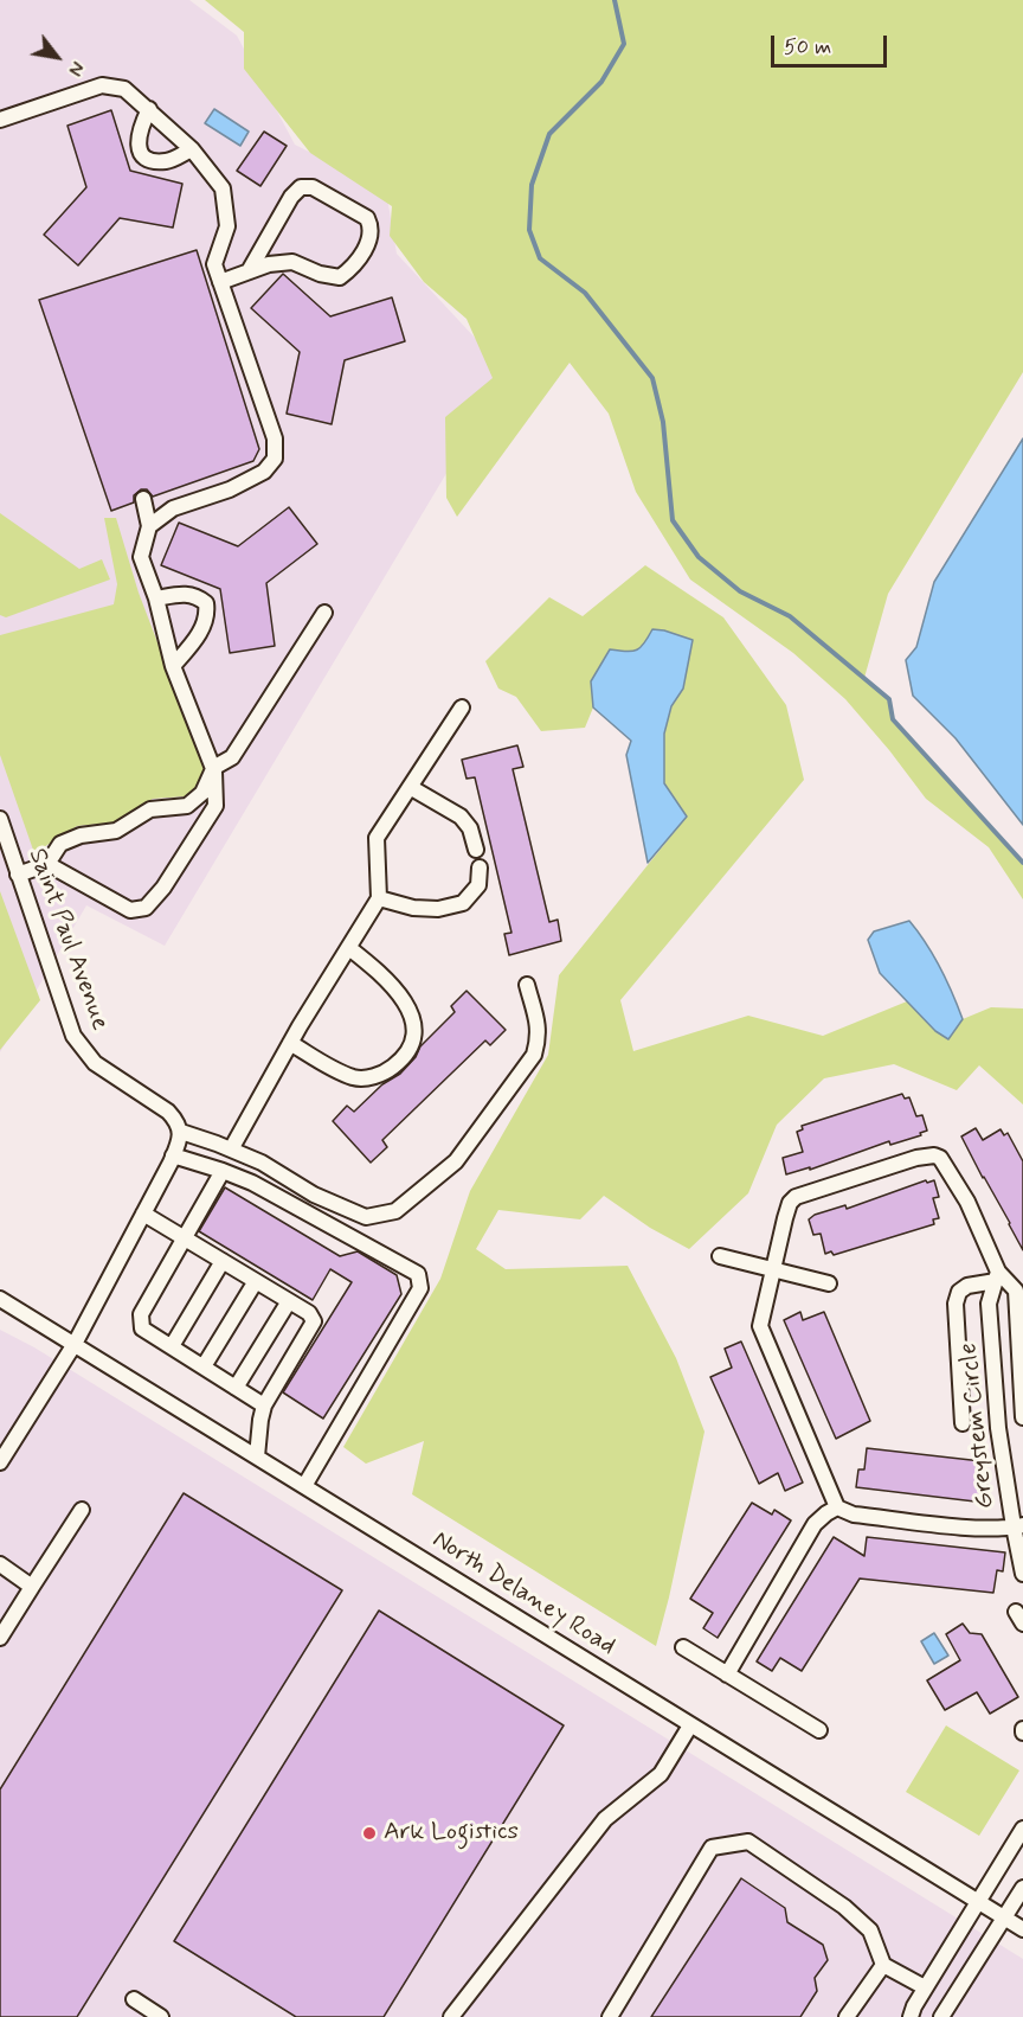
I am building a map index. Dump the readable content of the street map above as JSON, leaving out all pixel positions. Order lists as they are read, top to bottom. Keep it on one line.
{"streets":{"street":["Saint Paul Avenue","Greystem Circle","North Delaney Road"]},"places":["Ark Logistics"],"scale_bar":"50 m","north":"bottom right"}
